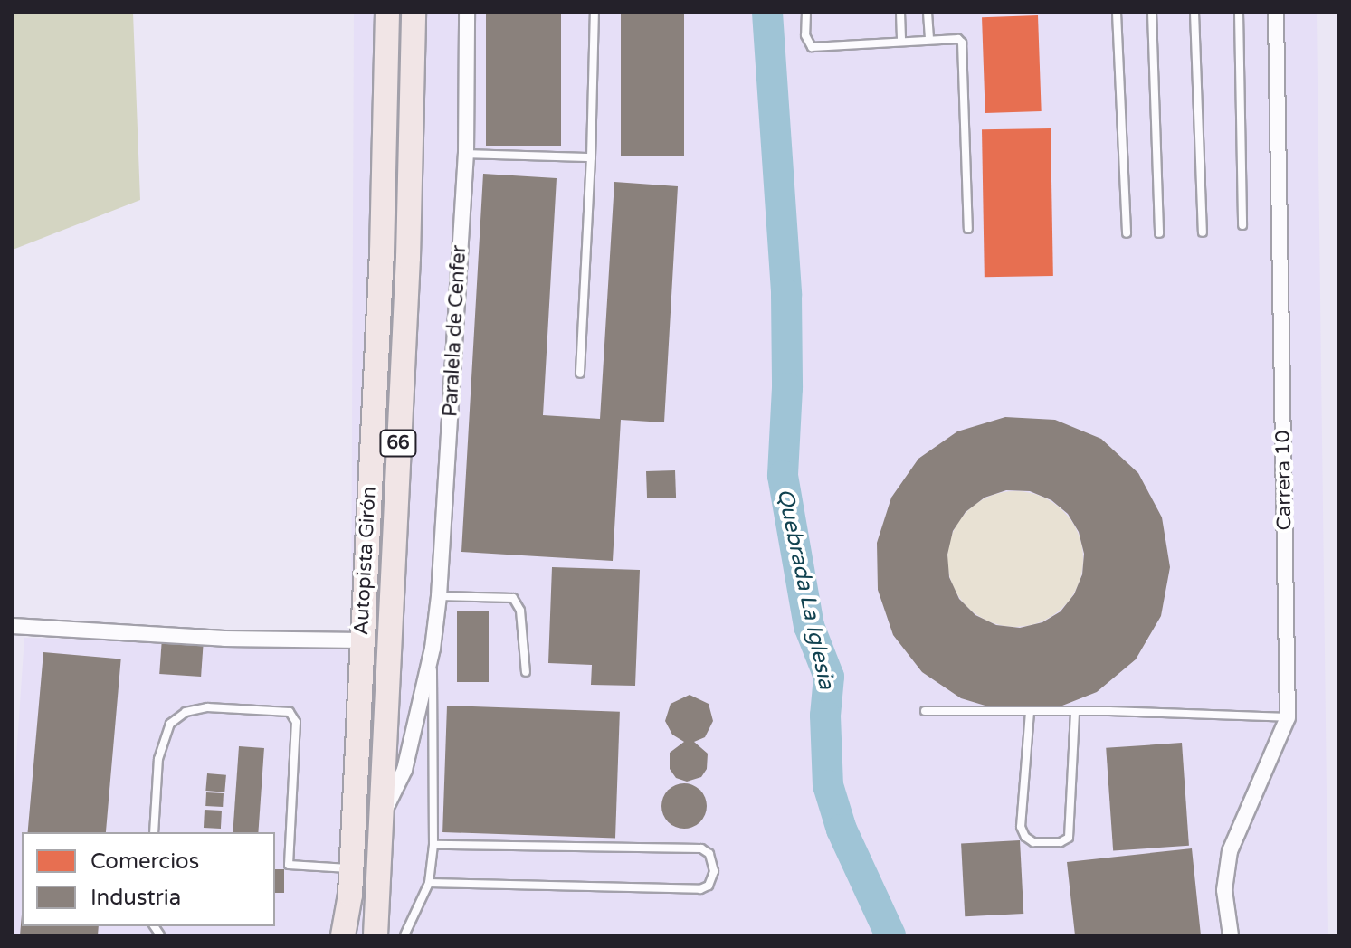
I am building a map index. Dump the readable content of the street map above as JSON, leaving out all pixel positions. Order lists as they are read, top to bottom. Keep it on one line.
{"streets":{"highway":["66","Autopista Girón"],"street":["Paralela de Cenfer","Carrera 10"]},"crossings":[["Paralela de Cenfer","Autopista Girón"]],"water":["Quebrada La Iglesia"],"legend":["Comercios","Industria"]}
